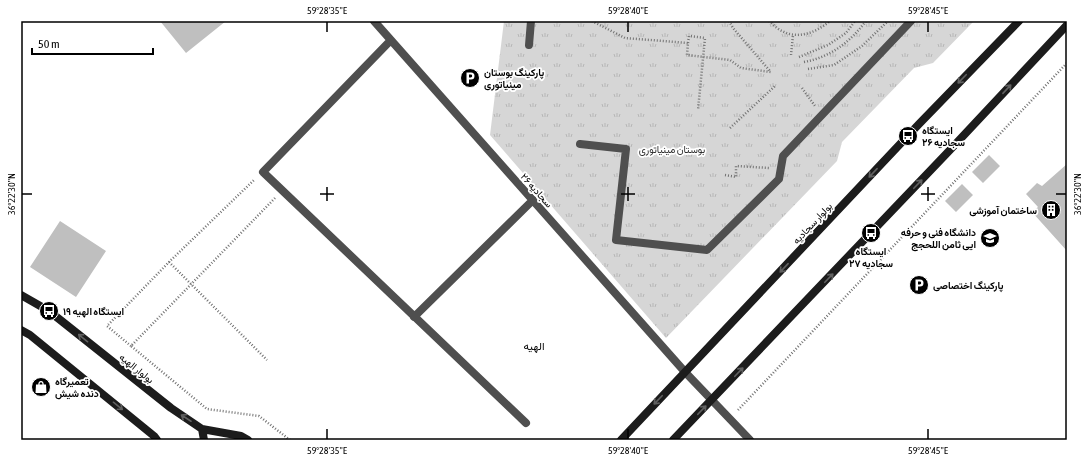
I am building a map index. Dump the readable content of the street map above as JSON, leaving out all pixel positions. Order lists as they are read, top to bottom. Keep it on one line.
{"streets":{"main road":["بولوار سجادیه","بولوار الهیه"],"street":["سجادیه ۲۶"]},"crossings":[["سجادیه ۲۶","بولوار سجادیه"]],"districts":["الهیه"],"parks":["بوستان مینیاتوری"],"places":{"parking":["پارکینگ بوستان مینیاتوری","پارکینگ اختصاصی"],"bus stop":["ایستگاه سجادیه ۲۶","ایستگاه سجادیه ۲۷","ایستگاه الهیه ۱۹"],"building":["ساختمان آموزشی"],"school or university":["دانشگاه فنی و حرفه ایی ثامن اللحجج"],"shop":["تعمیرگاه دنده شیش"]},"scale_bar":"50 m","coordinates":["59°28'35\"E","59°28'40\"E","59°28'45\"E","36°22'30\"N"]}
